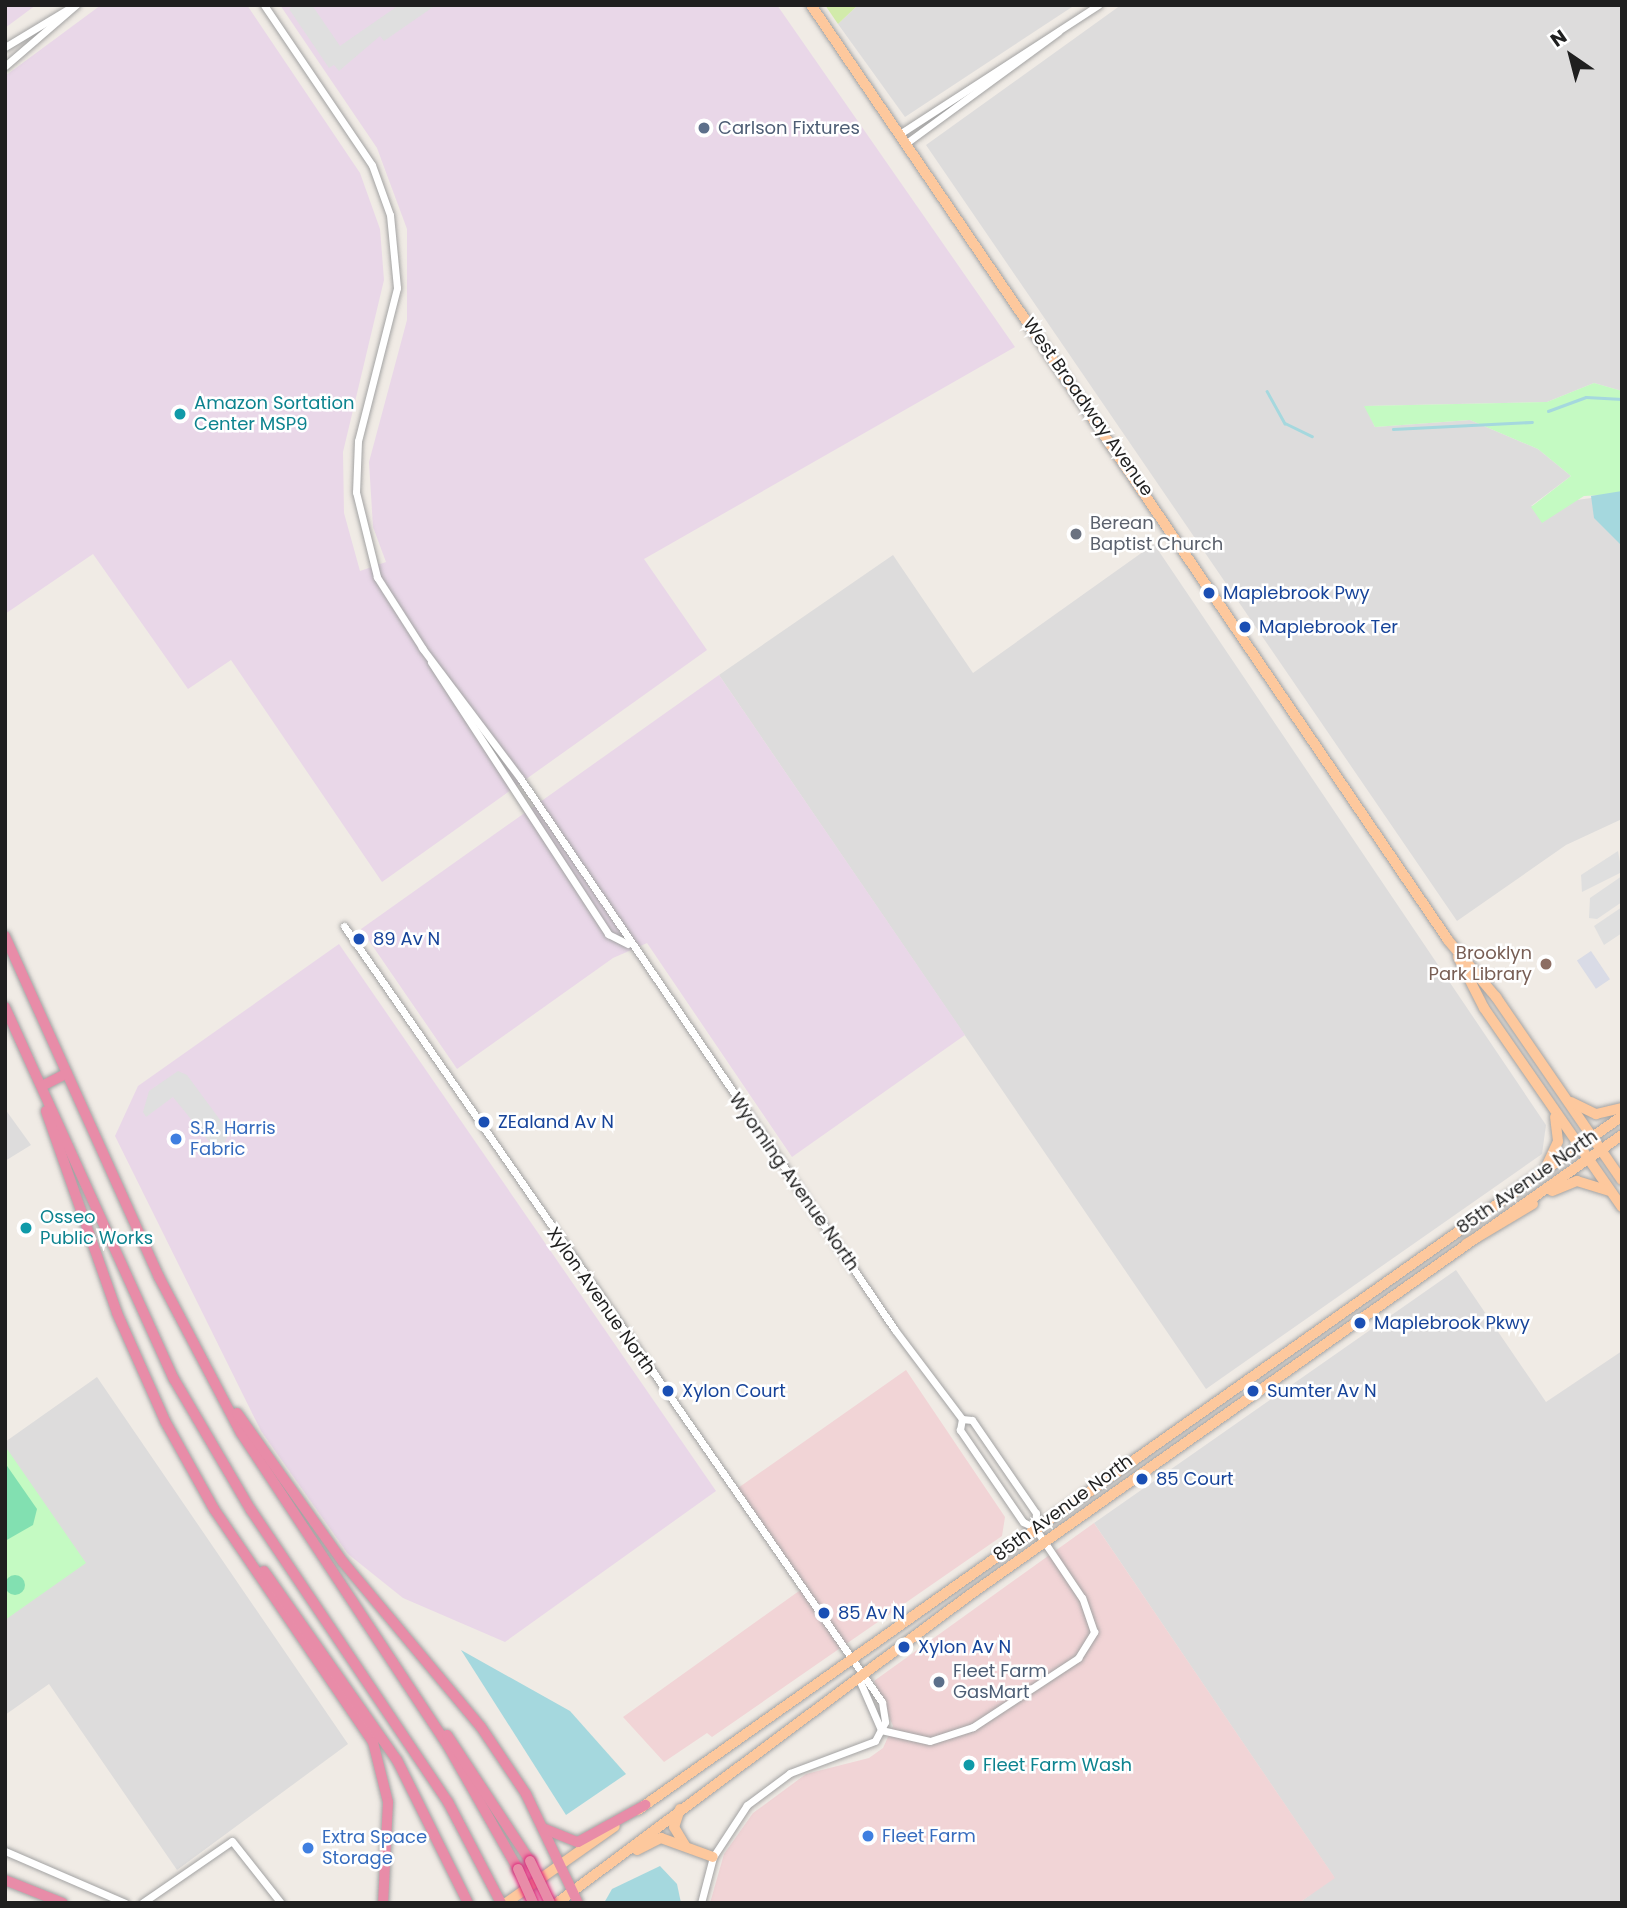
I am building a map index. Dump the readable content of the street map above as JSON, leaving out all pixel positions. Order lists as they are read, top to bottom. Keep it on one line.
{"streets":{"main road":["West Broadway Avenue","85th Avenue North"],"street":["Wyoming Avenue North","Xylon Avenue North"]},"crossings":[["West Broadway Avenue","85th Avenue North"],["Wyoming Avenue North","85th Avenue North"],["Wyoming Avenue North","Xylon Avenue North"],["85th Avenue North","Xylon Avenue North"]],"places":["Carlson Fixtures","Amazon Sortation Center MSP9","Berean Baptist Church","Maplebrook Pwy","Maplebrook Ter","89 Av N","Brooklyn Park Library","ZEaland Av N","S.R. Harris Fabric","Osseo Public Works","Maplebrook Pkwy","Xylon Court","Sumter Av N","85 Court","85 Av N","Xylon Av N","Fleet Farm GasMart","Fleet Farm Wash","Fleet Farm","Extra Space Storage"],"north":"top left"}
